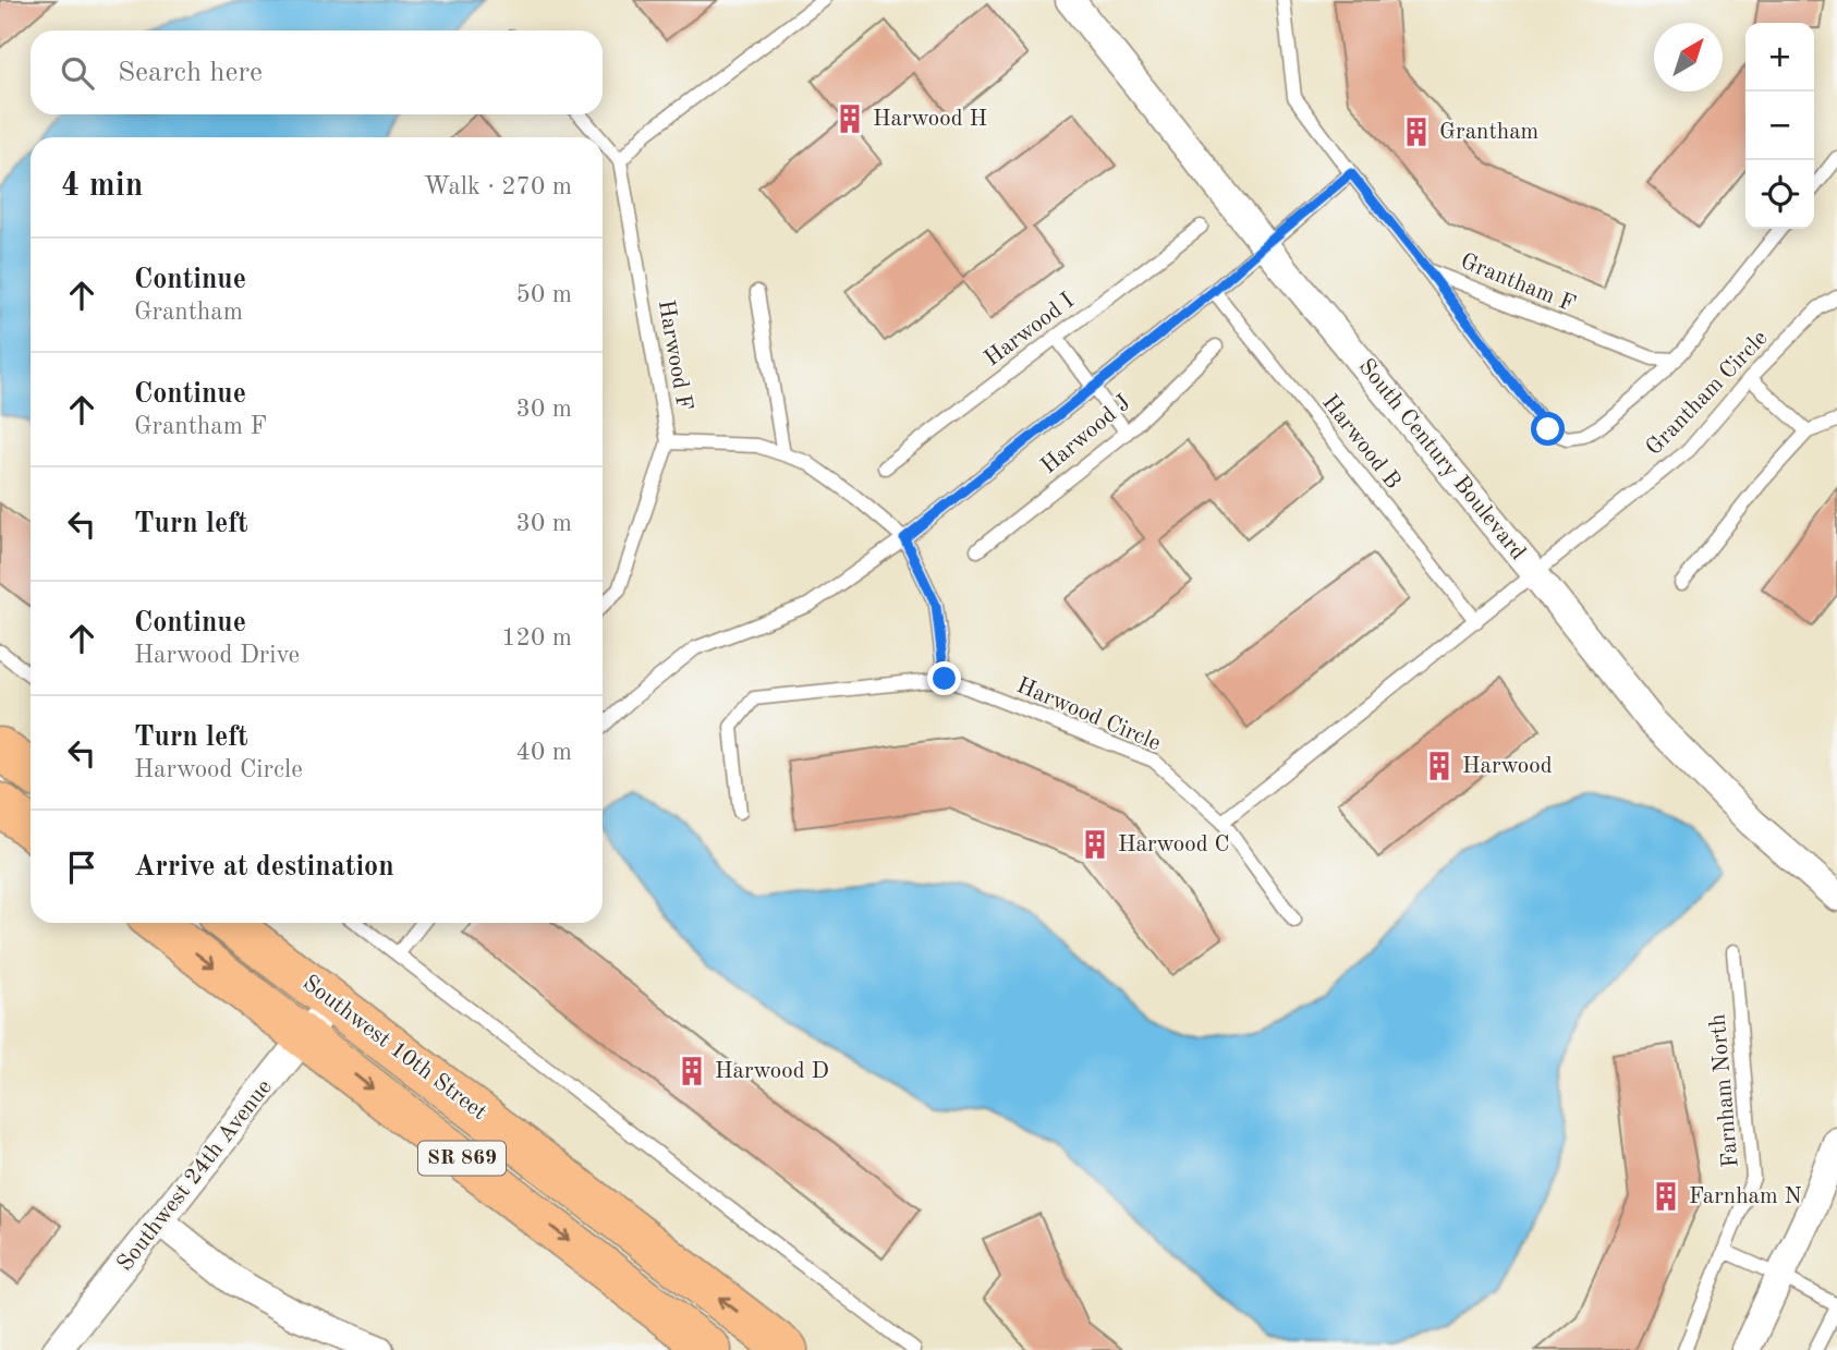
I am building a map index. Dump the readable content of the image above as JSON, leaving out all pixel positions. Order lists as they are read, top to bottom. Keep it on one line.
{"streets":{"main road":["Southwest 10th Street","SR 869"],"street":["South Century Boulevard","Southwest 24th Avenue"],"lane":["Grantham F","Harwood I","Harwood F","Grantham Circle","Harwood J","Harwood B","Harwood Circle","Farnham North"]},"crossings":[["Grantham Circle","South Century Boulevard"],["Southwest 10th Street","Southwest 24th Avenue"]],"places":{"building":["Harwood H","Grantham","Harwood","Harwood C","Harwood D","Farnham N"]},"north":"top right","page":{"map_buttons":["+","−"],"search":"Search here","heading":["4 min","Walk · 270 m"],"list":[["Continue","Grantham","50 m"],["Continue","Grantham F","30 m"],["Turn left","30 m"],["Continue","Harwood Drive","120 m"],["Turn left","Harwood Circle","40 m"],"Arrive at destination"]}}
